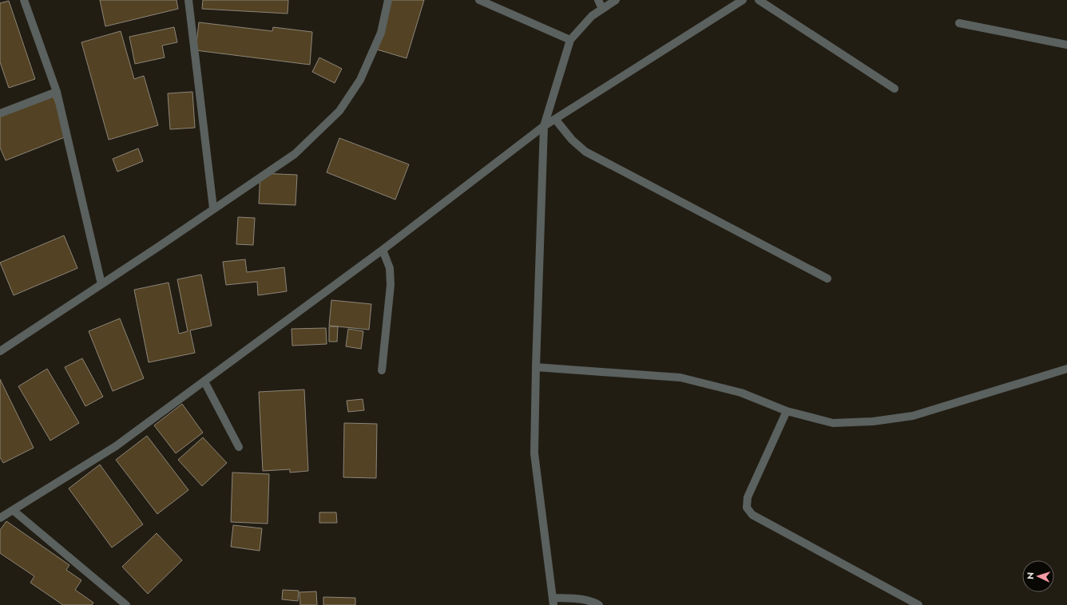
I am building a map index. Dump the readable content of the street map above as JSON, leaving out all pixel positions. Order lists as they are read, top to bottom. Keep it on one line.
{"north":"left"}
